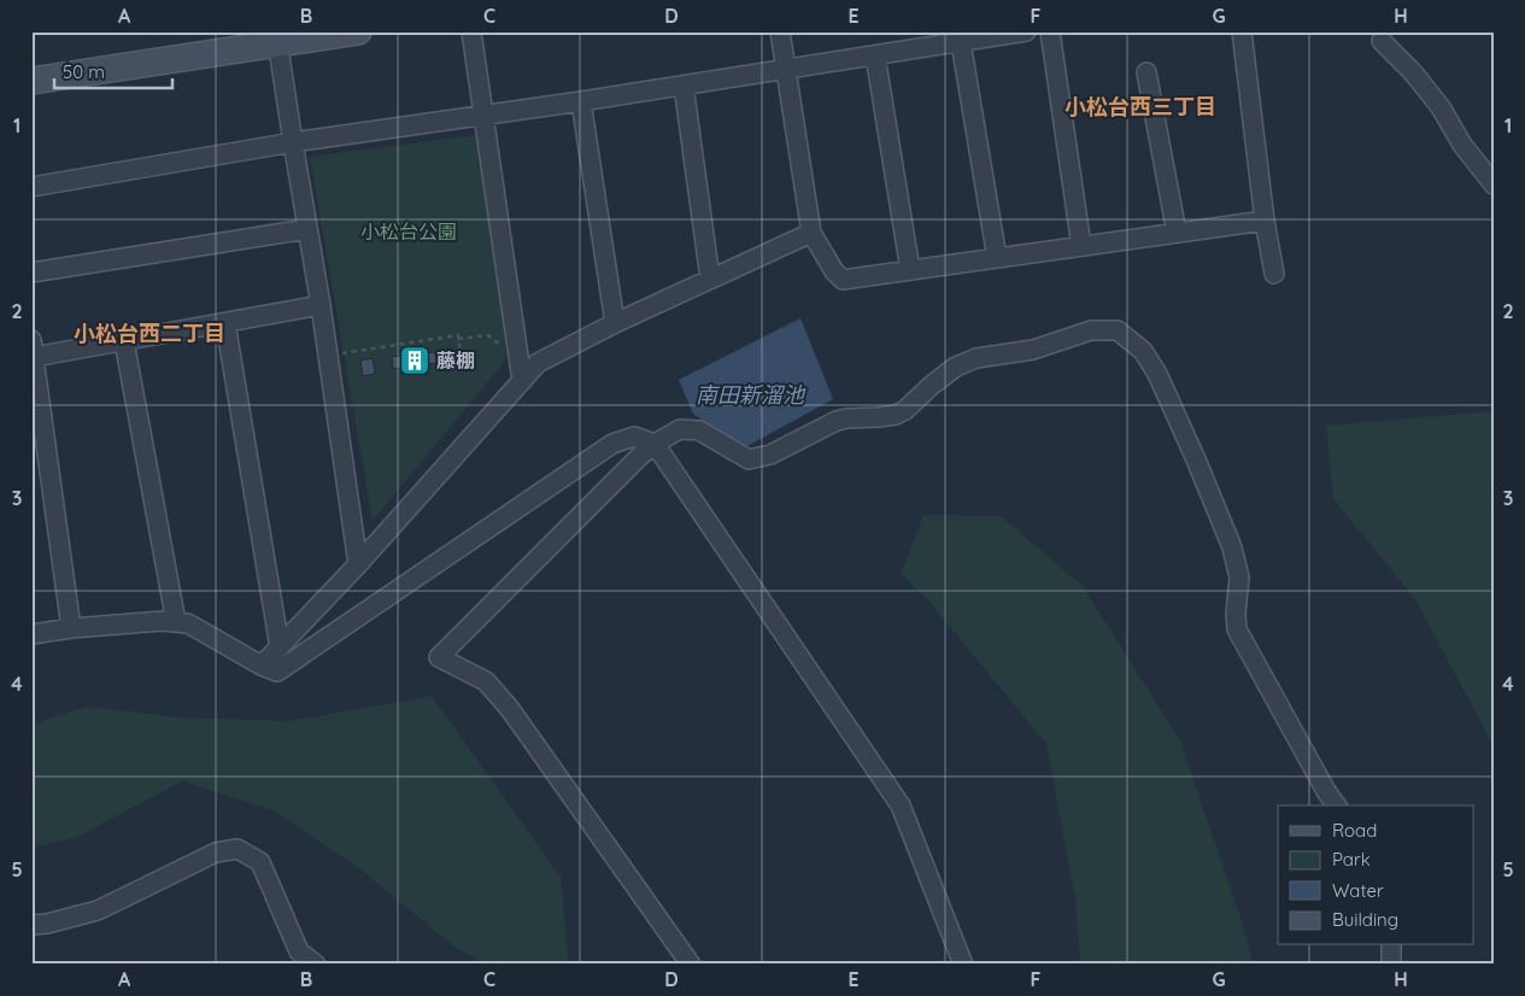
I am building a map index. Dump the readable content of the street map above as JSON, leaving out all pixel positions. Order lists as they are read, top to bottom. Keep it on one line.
{"districts":["小松台西三丁目","小松台西二丁目"],"water":["南田新溜池"],"parks":["小松台公園"],"places":{"building":["藤棚"]},"legend":["Road","Park","Water","Building"],"scale_bar":"50 m","grid":{"columns":["A","B","C","D","E","F","G","H"],"rows":["1","2","3","4","5"]}}
